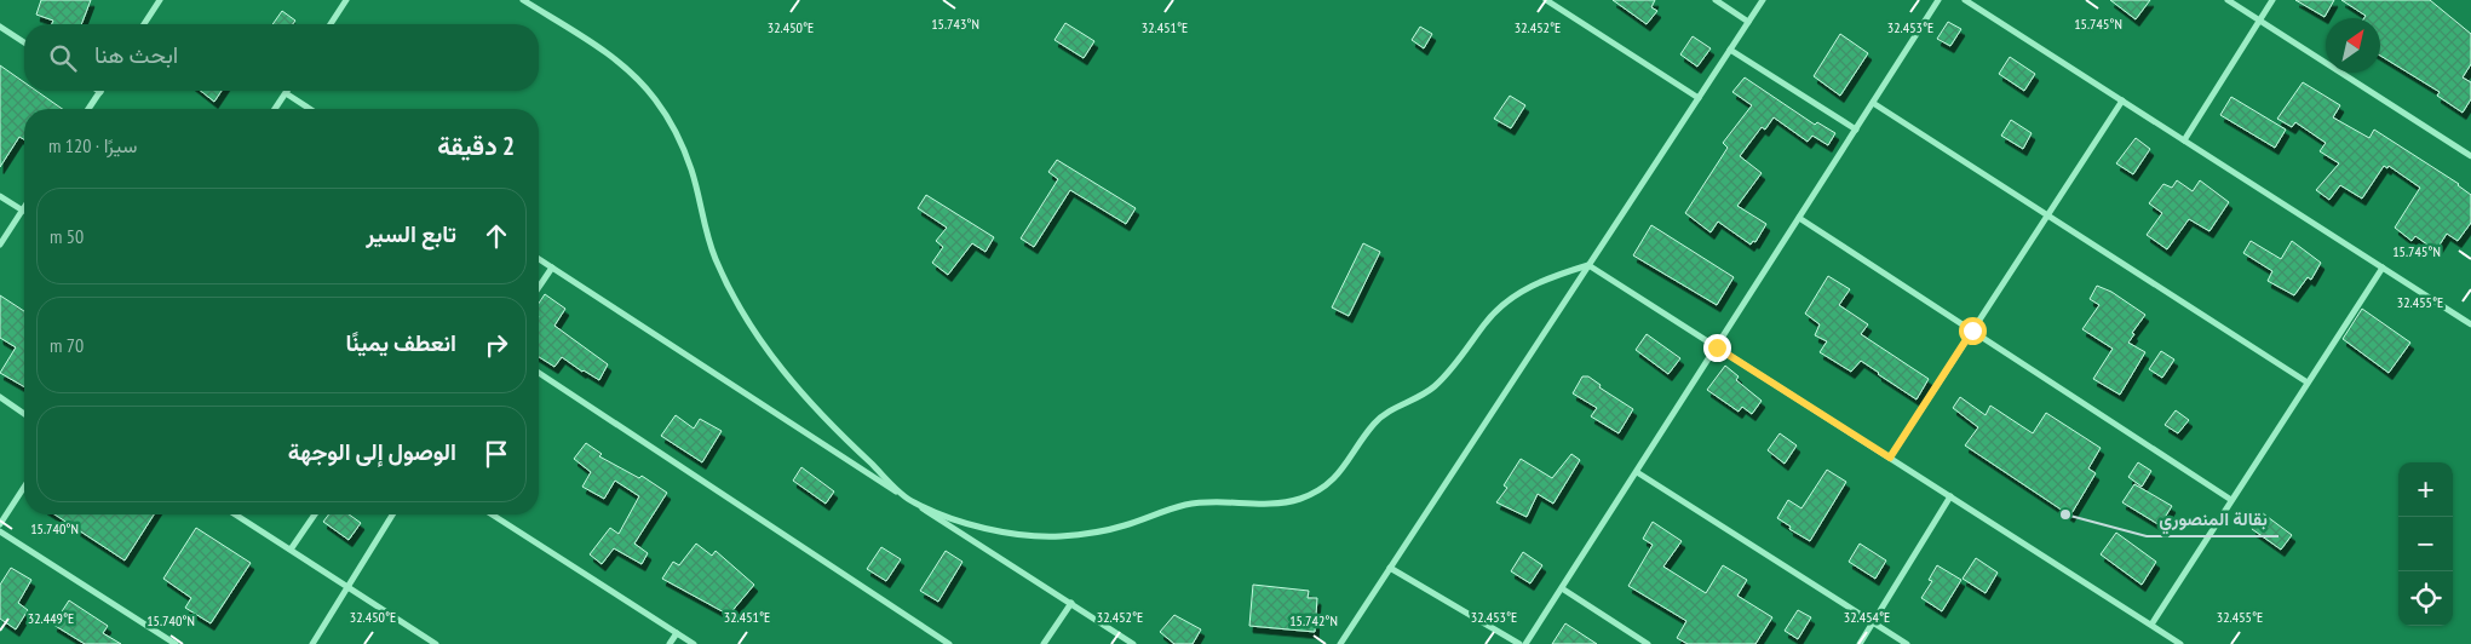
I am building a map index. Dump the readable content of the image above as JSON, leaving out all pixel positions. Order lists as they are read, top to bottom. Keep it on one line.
{"places":["بقالة المنصوري"],"north":"top right","page":{"search":"ابحث هنا","heading":["2 دقيقة","سيرًا · 120 m"],"list":[["تابع السير","50 m"],["انعطف يمينًا","70 m"],"الوصول إلى الوجهة"],"map_buttons":["+","−"]},"coordinates":["15.743°N","15.745°N","32.450°E","32.451°E","32.452°E","32.453°E","32.455°E","15.740°N","32.454°E","32.449°E","15.742°N"]}
